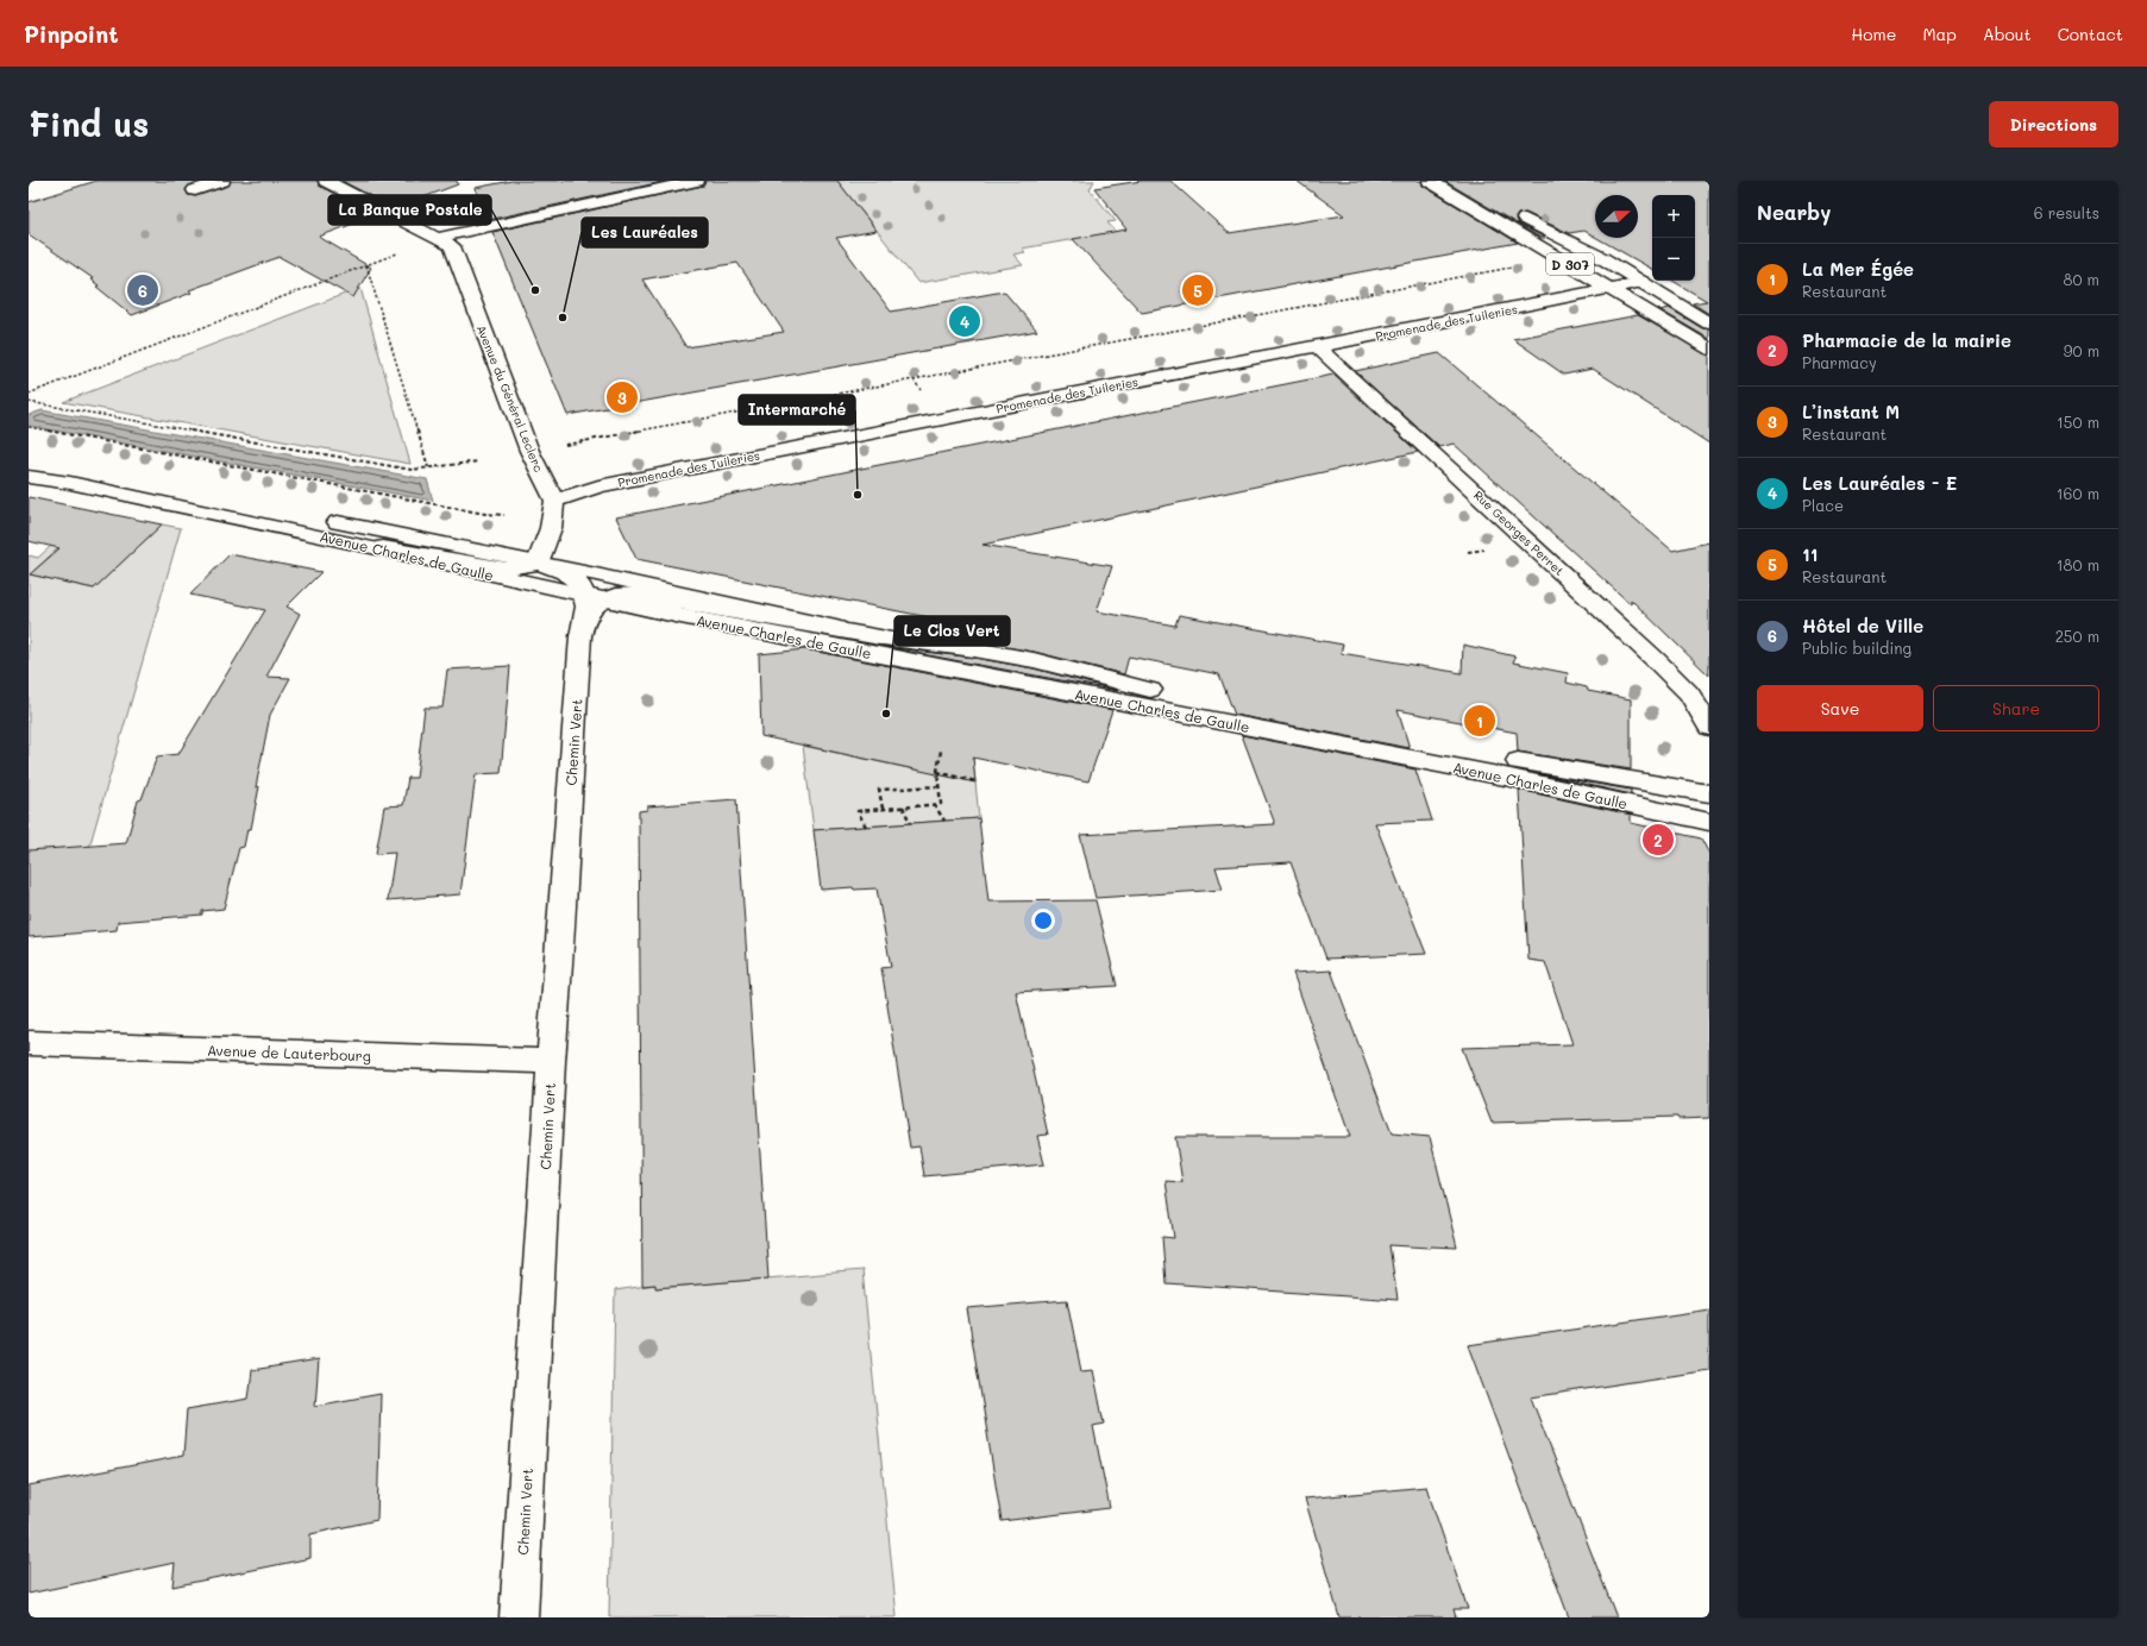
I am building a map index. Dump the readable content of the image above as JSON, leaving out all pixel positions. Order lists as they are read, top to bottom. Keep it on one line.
{"streets":{"street":["D 307","Promenade des Tuileries","Avenue du Général Leclerc","Rue Georges Perret","Avenue Charles de Gaulle","Chemin Vert","Avenue de Lauterbourg"]},"crossings":[["D 307","Promenade des Tuileries"],["Promenade des Tuileries","Avenue du Général Leclerc"],["Promenade des Tuileries","Rue Georges Perret"],["Chemin Vert","Avenue de Lauterbourg"]],"places":["La Banque Postale","Les Lauréales","Intermarché","Le Clos Vert"],"north":"right","page":{"header":"Pinpoint","nav":["Home","Map","About","Contact"],"buttons":["Directions",["Save","Share"]],"title":"Find us","heading":["Nearby","6 results"],"map_buttons":["+","−"],"list":[{"mark":"1","name":"La Mer Égée","note":"Restaurant","value":"80 m"},{"mark":"2","name":"Pharmacie de la mairie","note":"Pharmacy","value":"90 m"},{"mark":"3","name":"L’instant M","note":"Restaurant","value":"150 m"},{"mark":"4","name":"Les Lauréales - E","note":"Place","value":"160 m"},{"mark":"5","name":"11","note":"Restaurant","value":"180 m"},{"mark":"6","name":"Hôtel de Ville","note":"Public building","value":"250 m"}],"pins":["5","6","4","3","1","2"]}}
